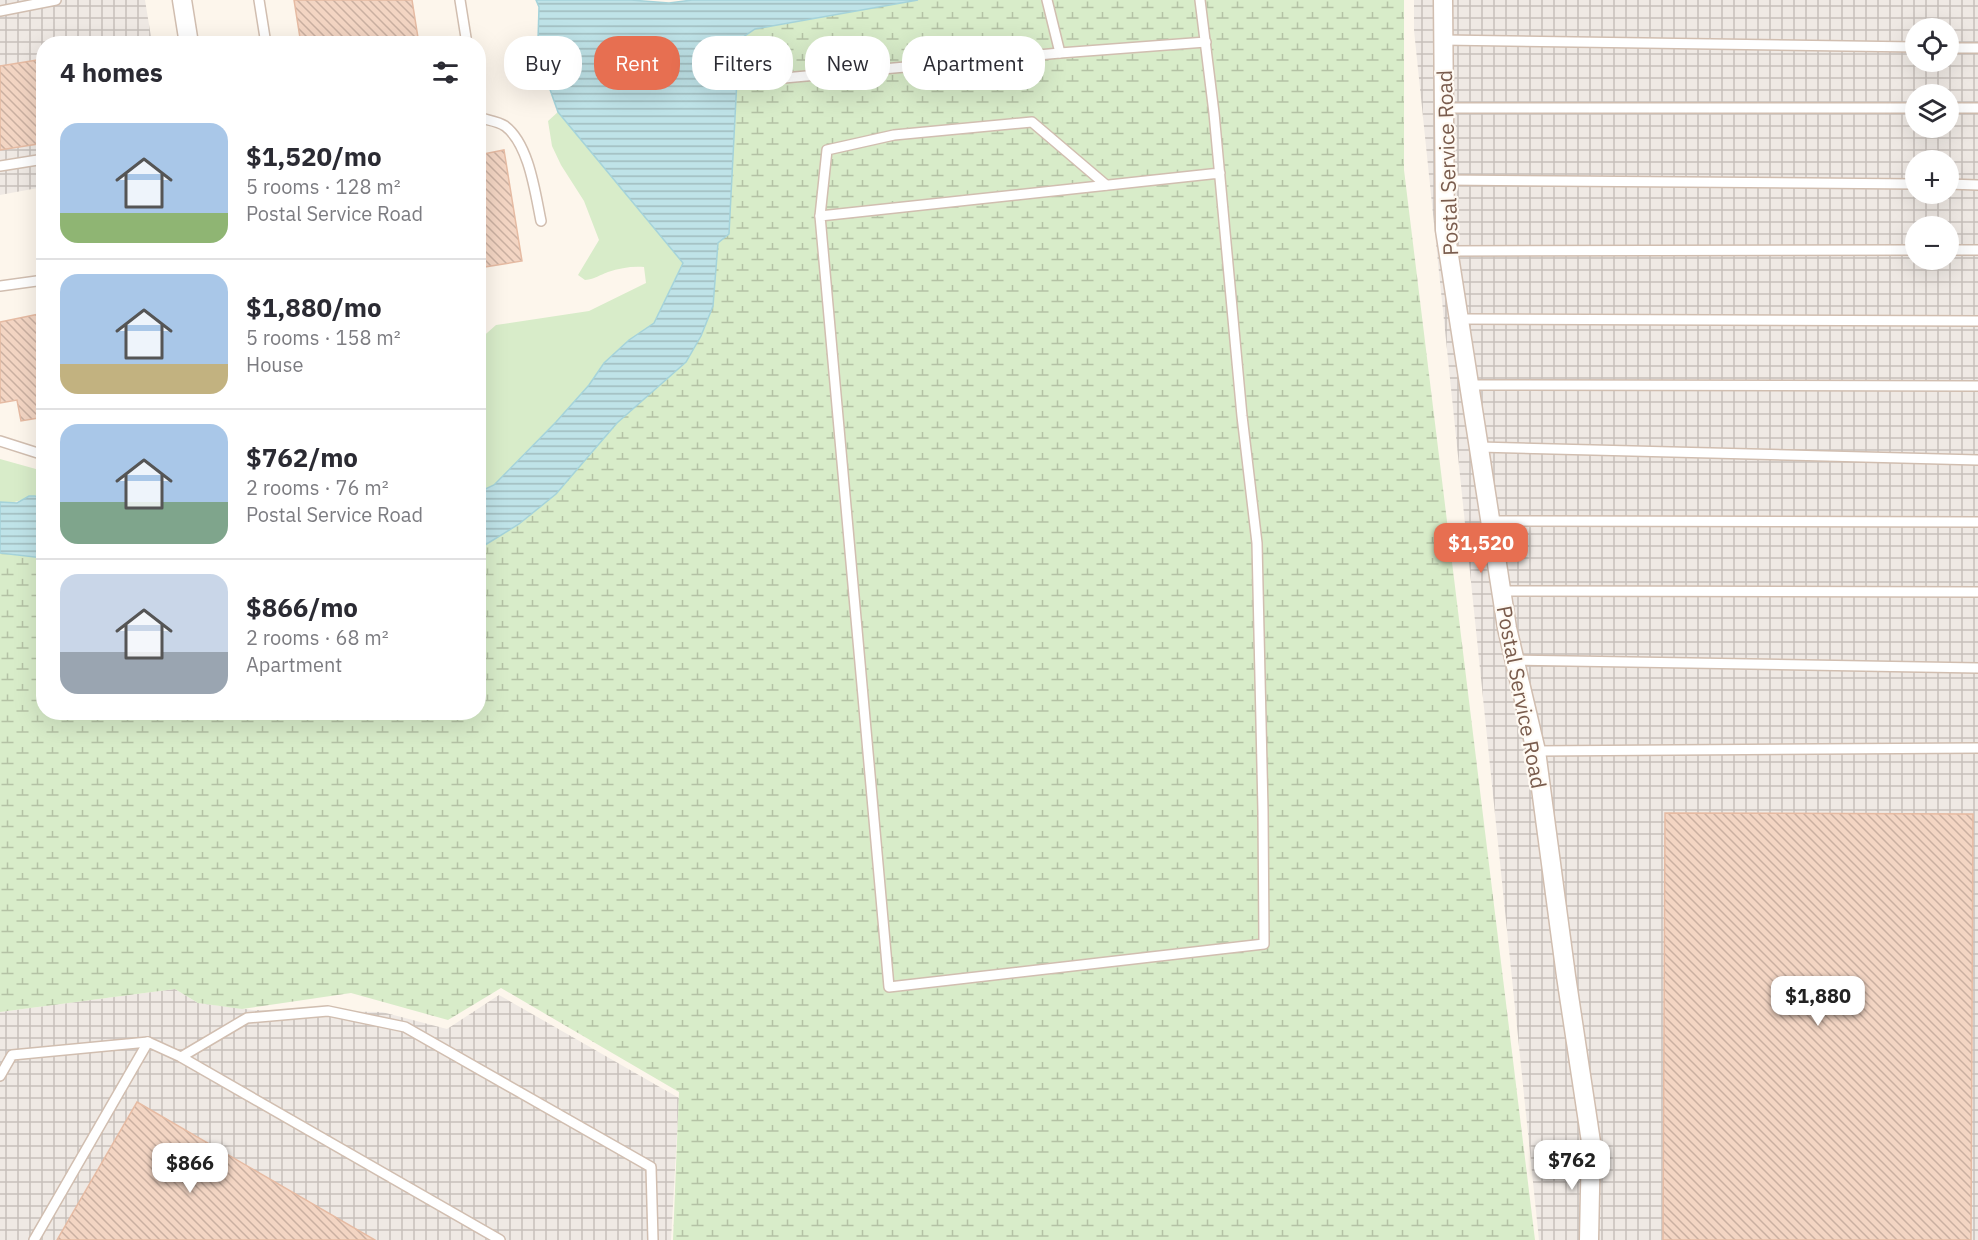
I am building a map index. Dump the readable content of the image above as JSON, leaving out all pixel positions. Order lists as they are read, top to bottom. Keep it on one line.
{"streets":{"street":["Postal Service Road"]},"page":{"map_buttons":["+","−"],"chip":["Buy","Rent","Filters","New","Apartment"],"heading":"4 homes","list":[{"name":"$1,520/mo","note":"5 rooms · 128 m² · Postal Service Road"},{"name":"$1,880/mo","note":"5 rooms · 158 m² · House"},{"name":"$762/mo","note":"2 rooms · 76 m² · Postal Service Road"},{"name":"$866/mo","note":"2 rooms · 68 m² · Apartment"}],"price":["$1,520","$1,880","$762","$866"]}}
